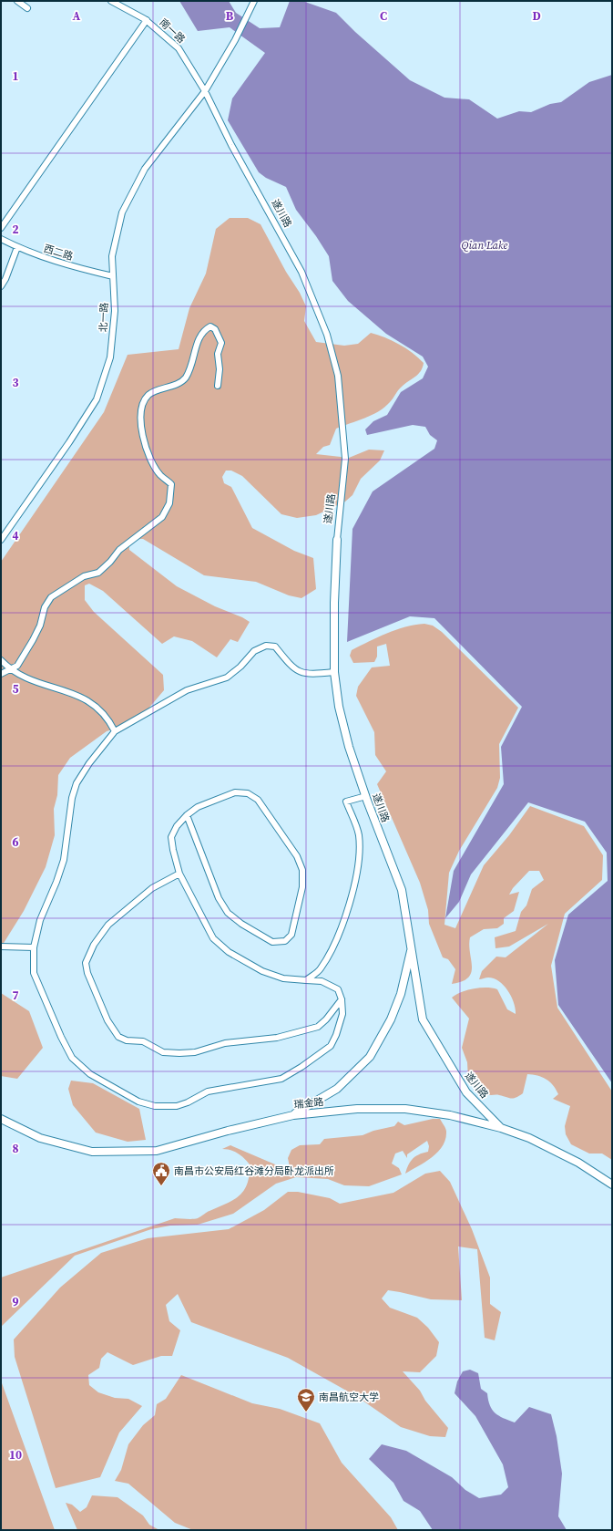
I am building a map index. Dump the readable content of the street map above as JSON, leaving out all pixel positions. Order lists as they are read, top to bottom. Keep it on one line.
{"streets":{"street":["南一路","遂川路","西二路","北一路","瑞金路"]},"crossings":[["南一路","遂川路"],["南一路","北一路"],["遂川路","北一路"],["遂川路","瑞金路"],["西二路","北一路"]],"water":["Qian Lake"],"places":{"public building":["南昌市公安局红谷滩分局卧龙派出所"],"school or university":["南昌航空大学"]},"grid":{"columns":["A","B","C","D"],"rows":["1","2","3","4","5","6","7","8","9","10"]}}
